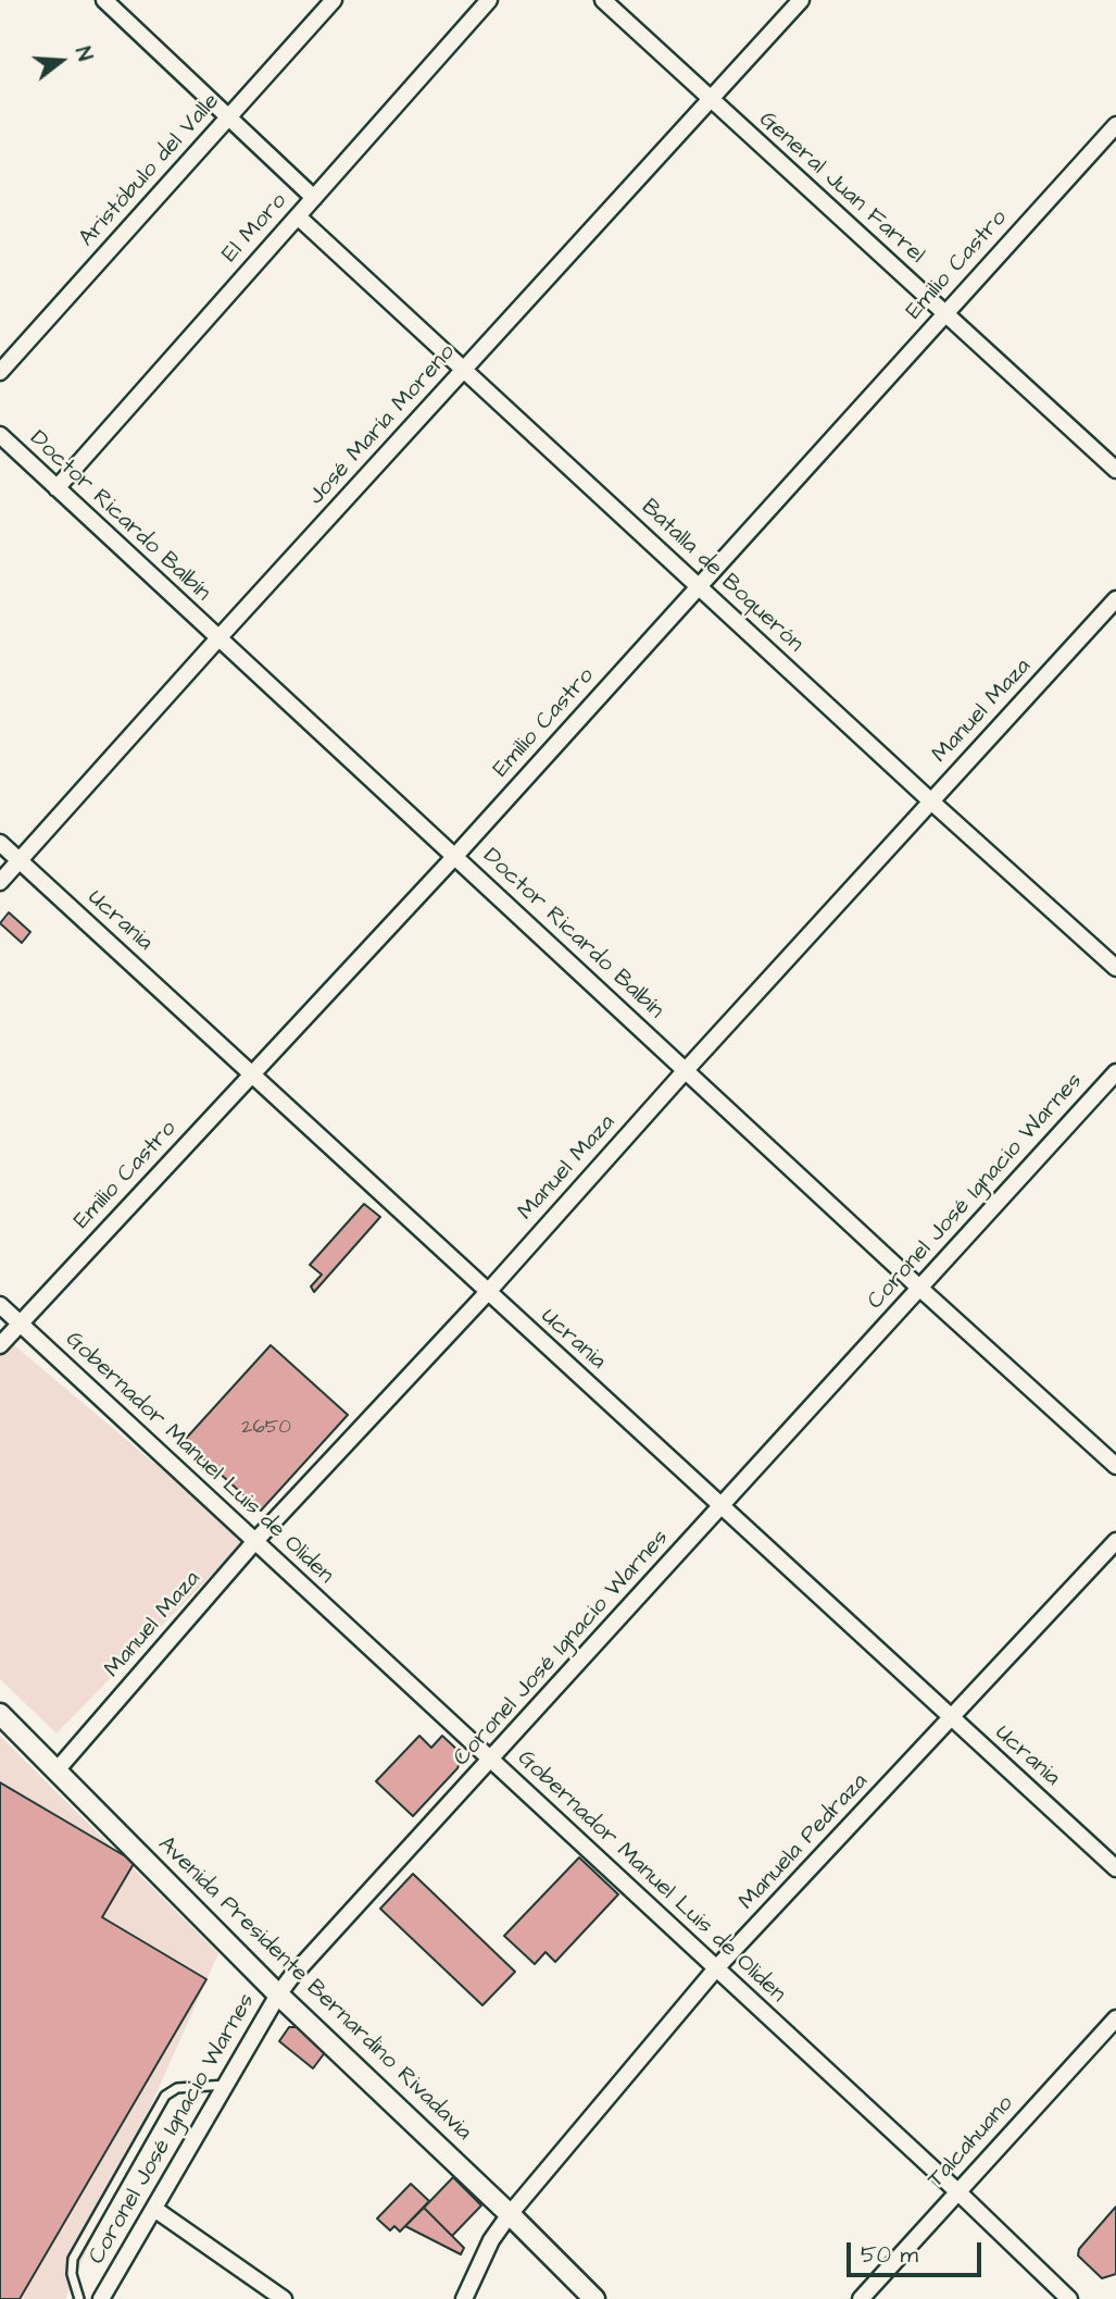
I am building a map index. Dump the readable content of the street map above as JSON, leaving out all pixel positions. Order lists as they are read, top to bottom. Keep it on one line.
{"streets":{"street":["Aristóbulo del Valle","General Juan Farrel","El Moro","Emilio Castro","José María Moreno","Doctor Ricardo Balbín","Batalla de Boquerón","Manuel Maza","Ucrania","Coronel José Ignacio Warnes","Gobernador Manuel Luis de Oliden","Manuela Pedraza","Avenida Presidente Bernardino Rivadavia","Talcahuano"]},"crossings":[["General Juan Farrel","Emilio Castro"],["General Juan Farrel","José María Moreno"],["El Moro","Doctor Ricardo Balbín"],["El Moro","Batalla de Boquerón"],["Emilio Castro","Doctor Ricardo Balbín"],["Emilio Castro","Batalla de Boquerón"],["Emilio Castro","Ucrania"],["Emilio Castro","Gobernador Manuel Luis de Oliden"],["José María Moreno","Doctor Ricardo Balbín"],["José María Moreno","Batalla de Boquerón"],["José María Moreno","Ucrania"],["Doctor Ricardo Balbín","Manuel Maza"],["Doctor Ricardo Balbín","Coronel José Ignacio Warnes"],["Batalla de Boquerón","Manuel Maza"],["Manuel Maza","Ucrania"],["Manuel Maza","Gobernador Manuel Luis de Oliden"],["Manuel Maza","Avenida Presidente Bernardino Rivadavia"],["Ucrania","Coronel José Ignacio Warnes"],["Ucrania","Manuela Pedraza"],["Coronel José Ignacio Warnes","Gobernador Manuel Luis de Oliden"],["Coronel José Ignacio Warnes","Avenida Presidente Bernardino Rivadavia"],["Gobernador Manuel Luis de Oliden","Manuela Pedraza"],["Gobernador Manuel Luis de Oliden","Talcahuano"],["Manuela Pedraza","Avenida Presidente Bernardino Rivadavia"]],"house_numbers":["2650"],"scale_bar":"50 m","north":"right"}
